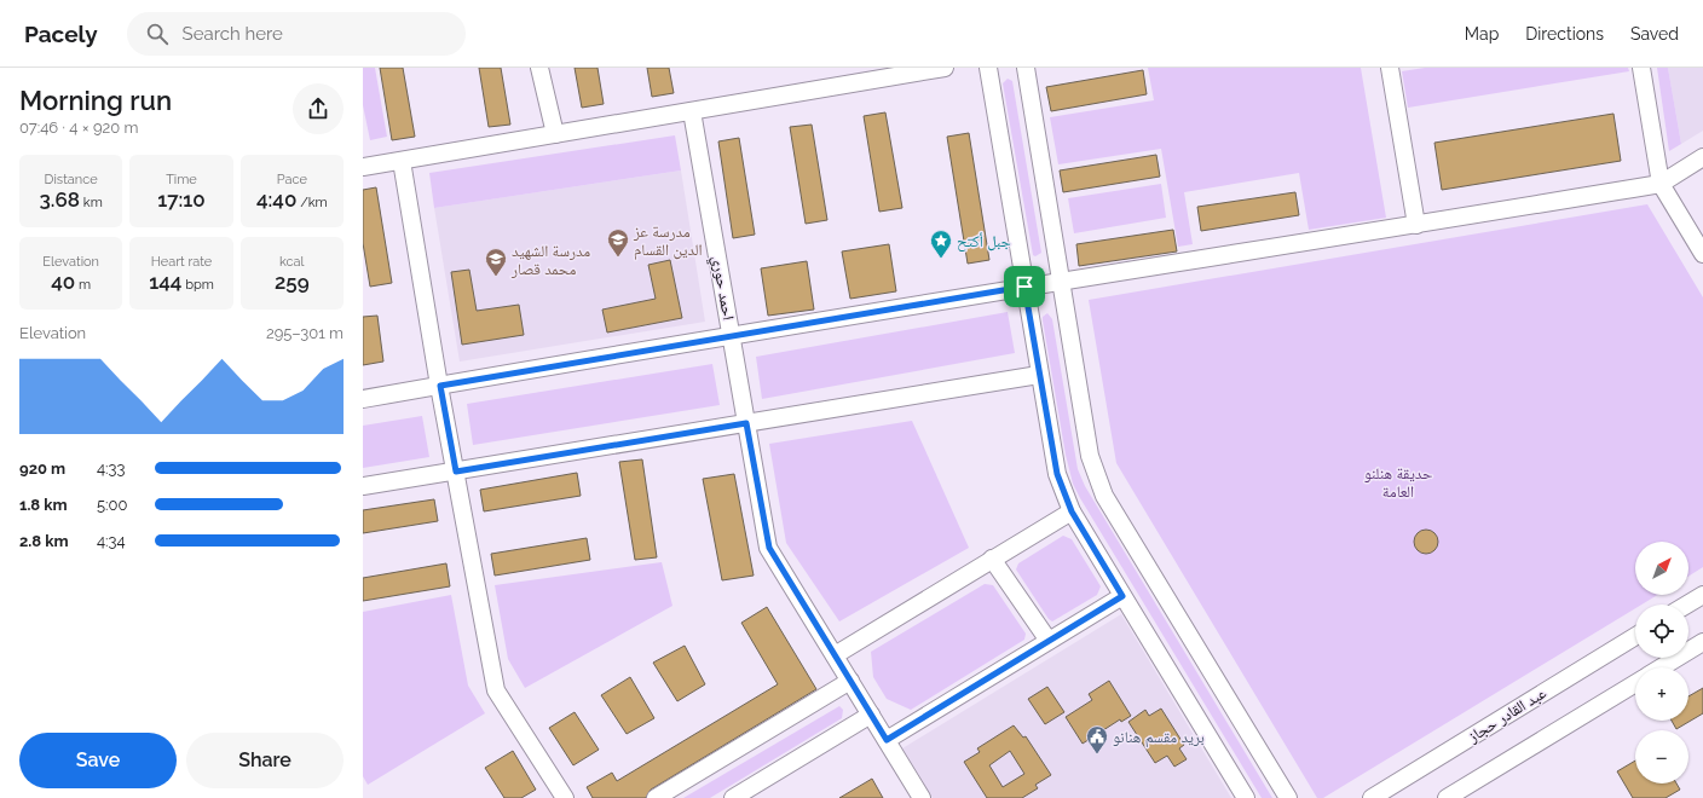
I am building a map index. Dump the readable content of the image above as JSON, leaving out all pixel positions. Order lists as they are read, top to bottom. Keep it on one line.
{"streets":{"street":["احمد حوري","عبد القادر حجاز"]},"parks":["حديقة هنلنو العامة"],"places":{"school or university":["مدرسة عز الدين القسام","مدرسة الشهيد محمد قصار"],"place":["جبل أكتح"],"public building":["بريد مقسم هنانو"]},"north":"top right","page":{"header":"Pacely","search":"Search here","nav":["Map","Directions","Saved"],"heading":["Morning run","07:46 · 4 × 920 m"],"stats":[["Distance","3.68 km"],["Time","17:10"],["Pace","4:40 /km"],["Elevation","40 m"],["Heart rate","144 bpm"],["kcal","259"]],"chart":["Elevation","295–301 m"],"list":[{"name":"920 m","note":"4:33"},{"name":"1.8 km","note":"5:00"},{"name":"2.8 km","note":"4:34"}],"map_buttons":["+","−"],"buttons":["Save","Share"]}}
